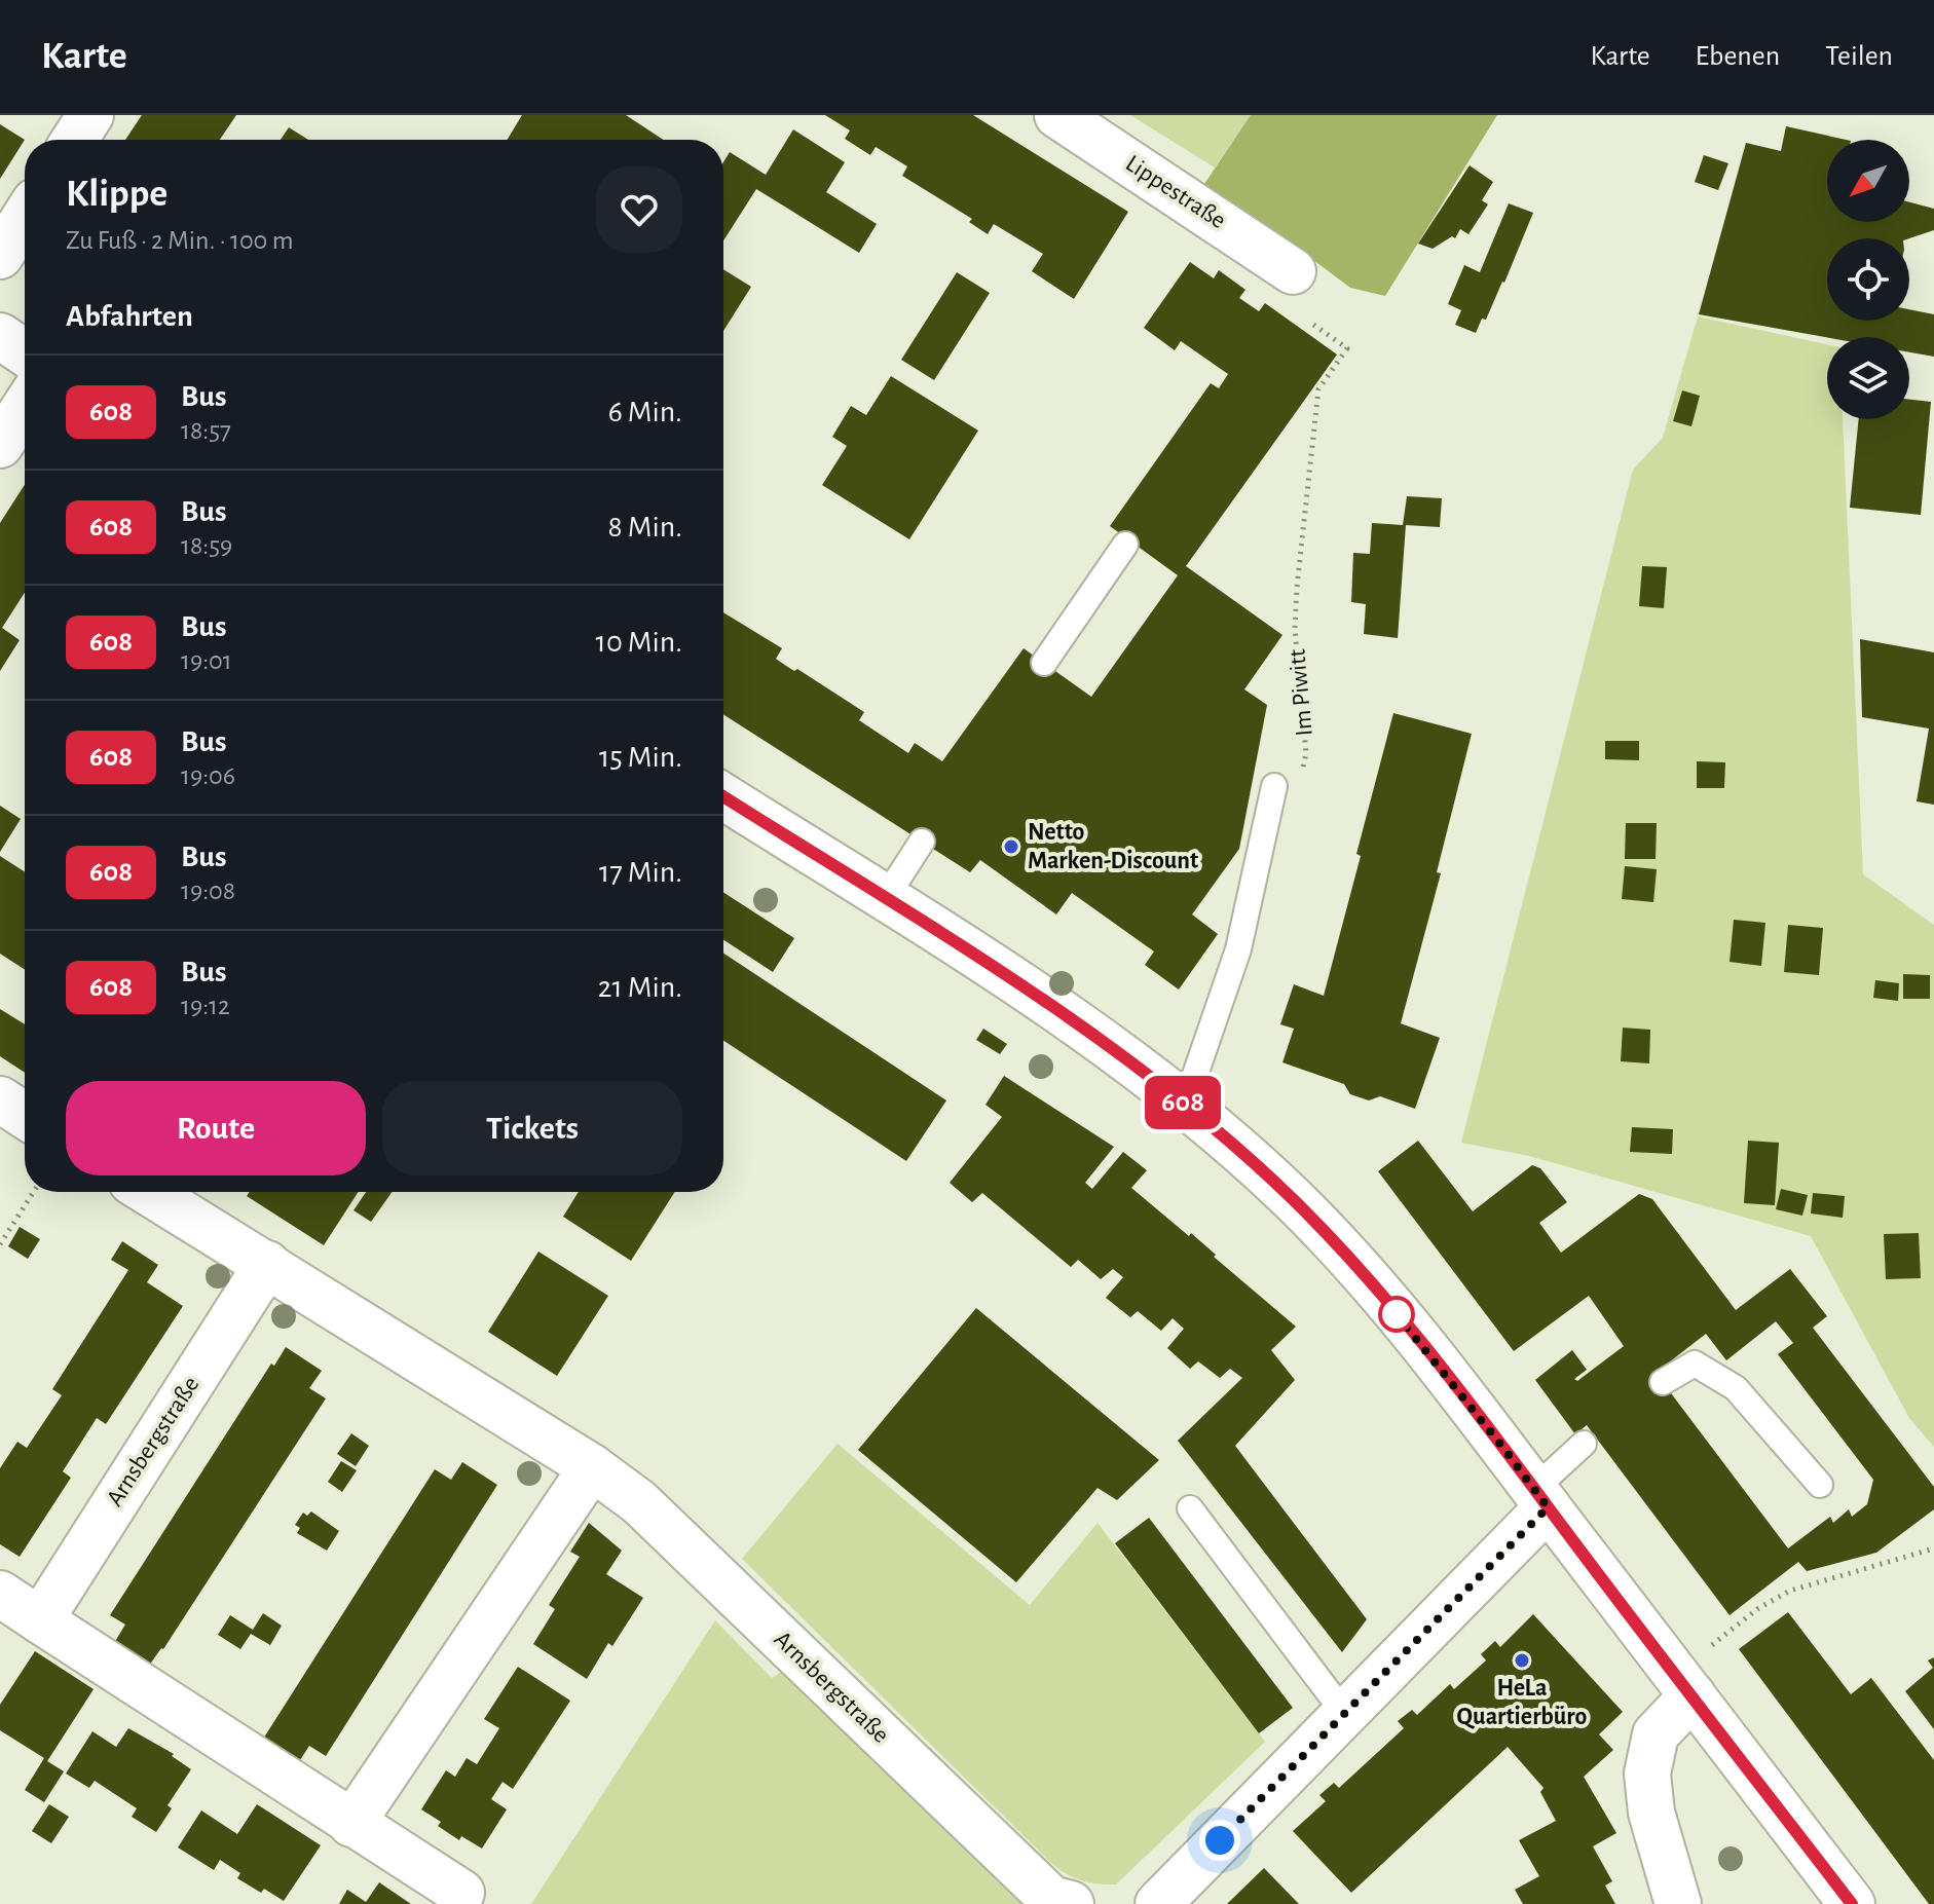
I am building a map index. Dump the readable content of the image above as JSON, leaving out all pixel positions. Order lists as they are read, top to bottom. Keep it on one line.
{"streets":{"street":["Lippestraße","Arnsbergstraße"],"path":["Im Piwitt"]},"places":["Netto Marken-Discount","HeLa Quartierbüro"],"lines":["bus line 608"],"north":"bottom left","page":{"header":"Karte","nav":["Karte","Ebenen","Teilen"],"on_map":"608","heading":[["Klippe","Zu Fuß · 2 Min. · 100 m"],"Abfahrten"],"list":[{"mark":"608","name":"Bus","note":"18:57","value":"6 Min."},{"mark":"608","name":"Bus","note":"18:59","value":"8 Min."},{"mark":"608","name":"Bus","note":"19:01","value":"10 Min."},{"mark":"608","name":"Bus","note":"19:06","value":"15 Min."},{"mark":"608","name":"Bus","note":"19:08","value":"17 Min."},{"mark":"608","name":"Bus","note":"19:12","value":"21 Min."}],"buttons":["Route","Tickets"]}}
